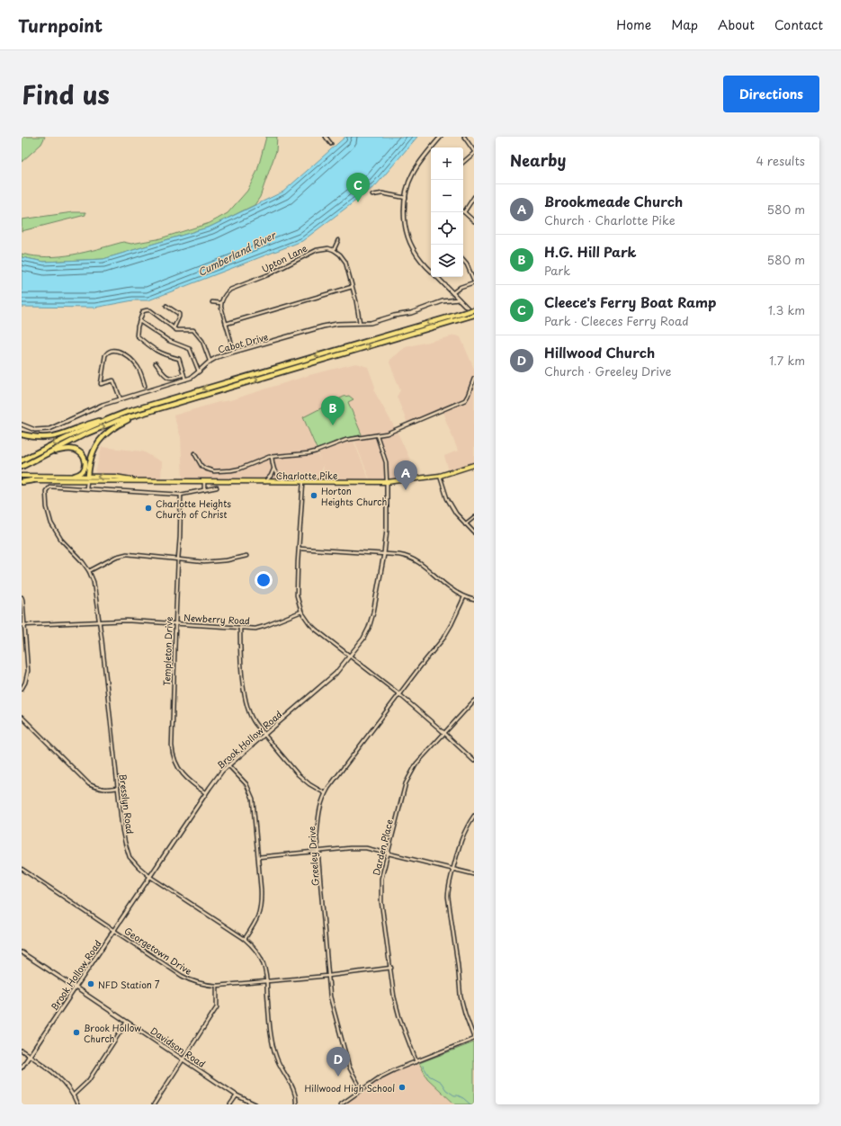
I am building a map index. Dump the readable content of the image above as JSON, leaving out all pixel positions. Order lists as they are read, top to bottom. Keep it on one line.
{"streets":{"main road":["Charlotte Pike"],"street":["Upton Lane","Cabot Drive","Newberry Road","Templeton Drive","Brook Hollow Road","Bresslyn Road","Darden Place","Greeley Drive","Georgetown Drive","Davidson Road"]},"crossings":[["Charlotte Pike","Brook Hollow Road"],["Newberry Road","Templeton Drive"],["Newberry Road","Bresslyn Road"],["Templeton Drive","Brook Hollow Road"],["Brook Hollow Road","Bresslyn Road"],["Brook Hollow Road","Georgetown Drive"],["Brook Hollow Road","Davidson Road"],["Bresslyn Road","Georgetown Drive"],["Darden Place","Georgetown Drive"],["Greeley Drive","Georgetown Drive"]],"water":["Cumberland River"],"places":["Horton Heights Church","Charlotte Heights Church of Christ","NFD Station 7","Brook Hollow Church","Hillwood High School"],"page":{"header":"Turnpoint","nav":["Home","Map","About","Contact"],"title":"Find us","buttons":"Directions","heading":["Nearby","4 results"],"map_buttons":["+","−"],"pins":["C","B","A","D"],"list":[{"mark":"A","name":"Brookmeade Church","note":"Church · Charlotte Pike","value":"580 m"},{"mark":"B","name":"H.G. Hill Park","note":"Park","value":"580 m"},{"mark":"C","name":"Cleece's Ferry Boat Ramp","note":"Park · Cleeces Ferry Road","value":"1.3 km"},{"mark":"D","name":"Hillwood Church","note":"Church · Greeley Drive","value":"1.7 km"}]}}
